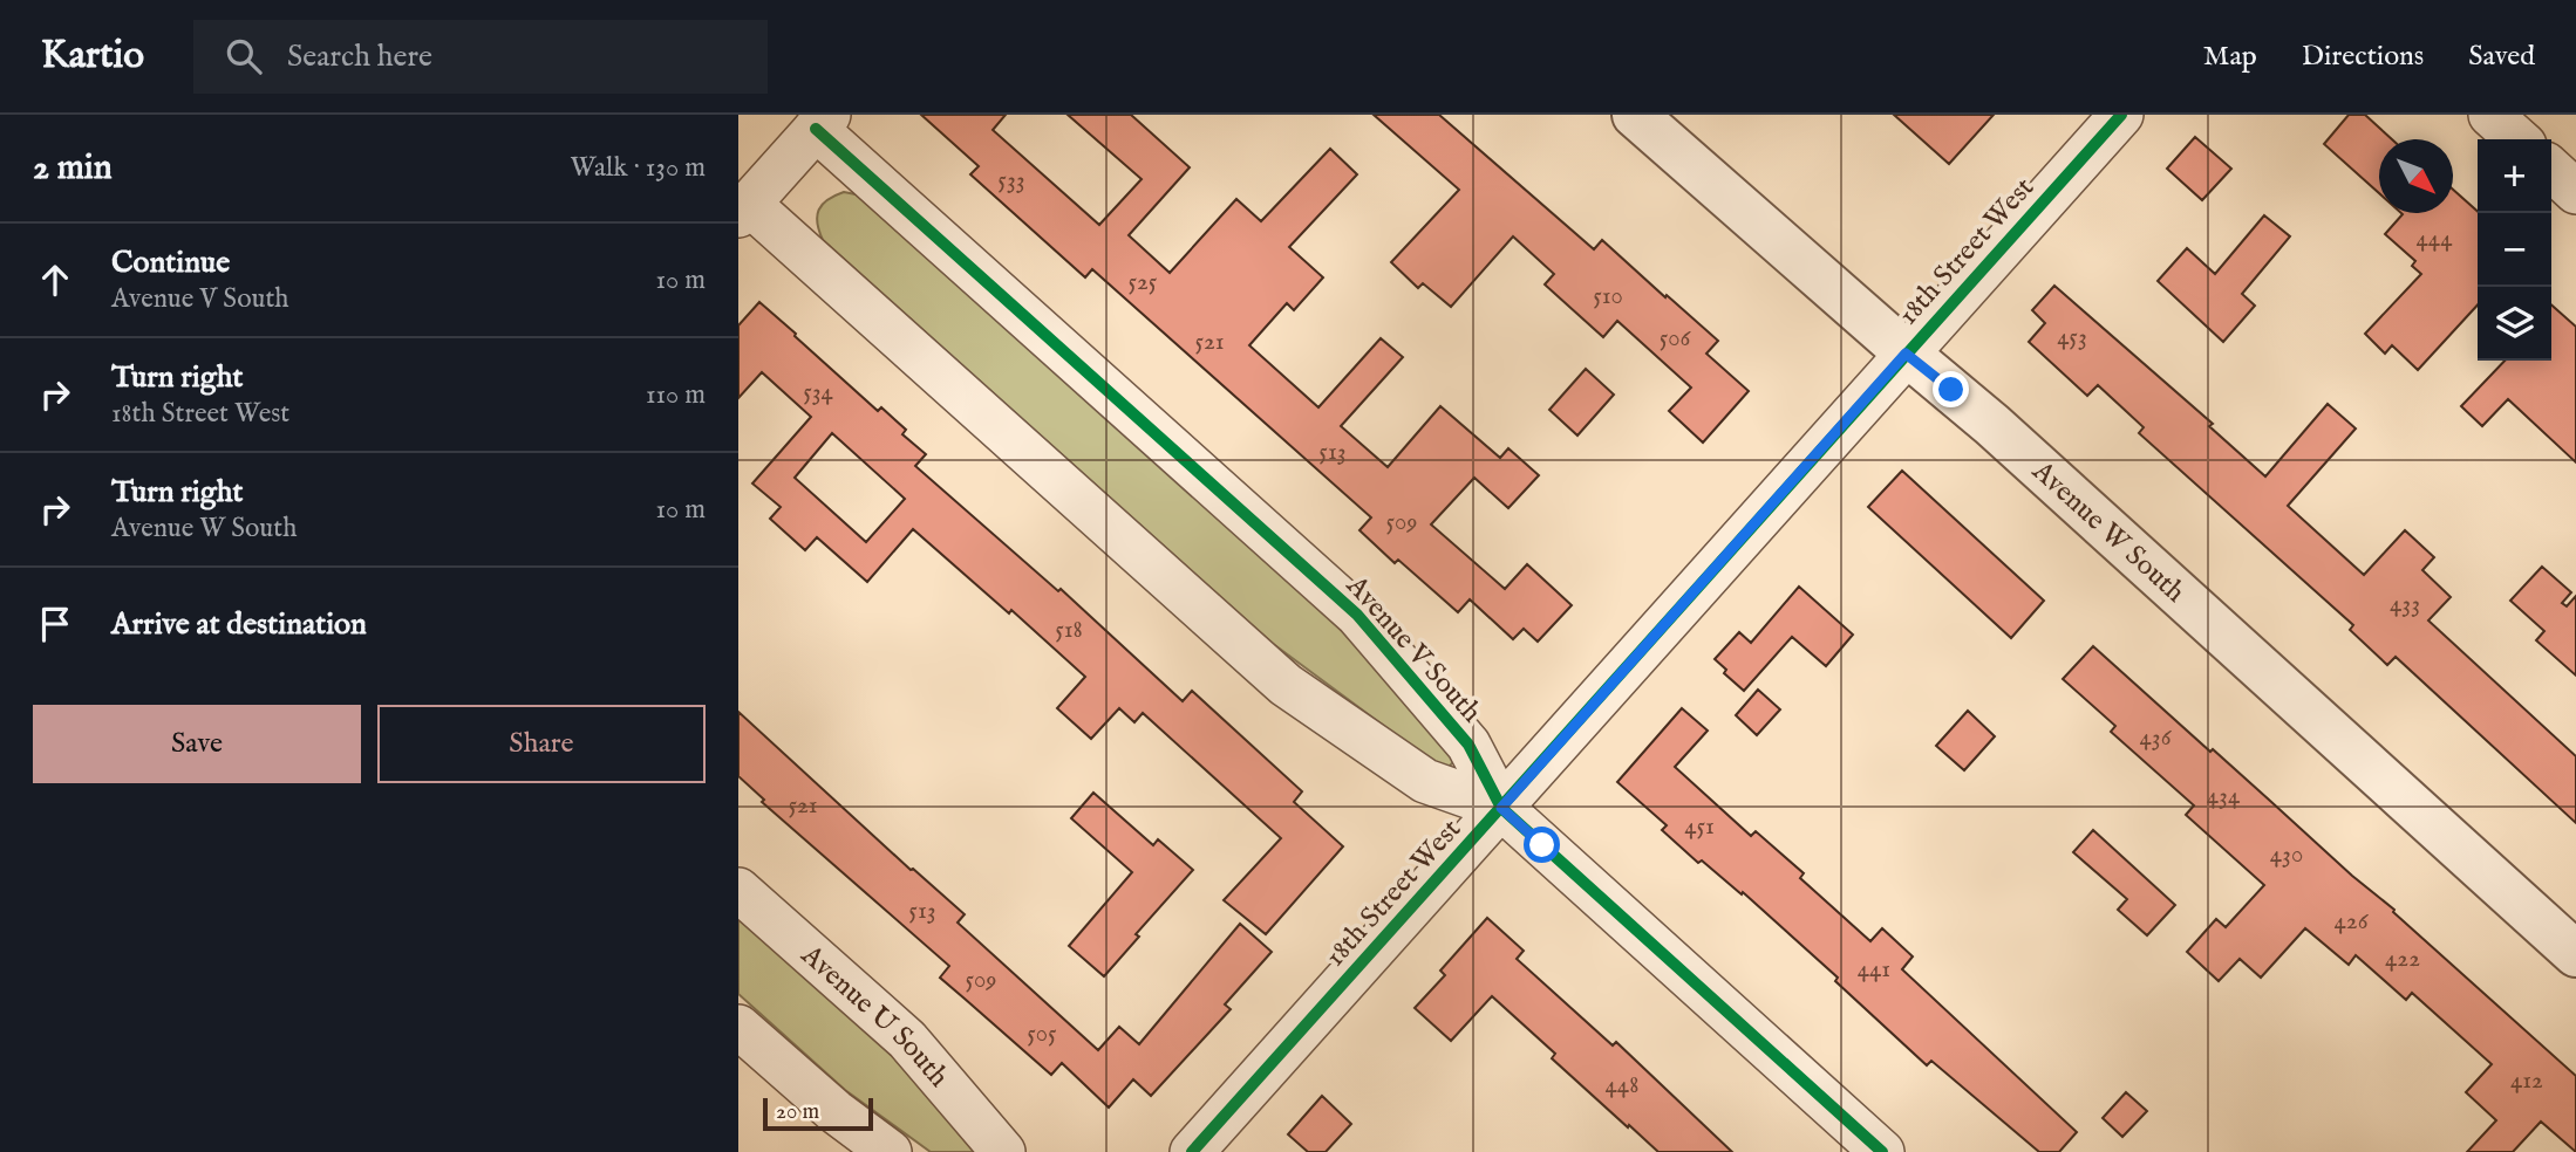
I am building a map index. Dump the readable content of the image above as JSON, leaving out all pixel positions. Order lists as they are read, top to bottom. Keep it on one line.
{"streets":{"street":["18th Street West","Avenue W South","Avenue V South","Avenue U South"]},"crossings":[["18th Street West","Avenue W South"],["18th Street West","Avenue V South"]],"house_numbers":["533","444","525","510","453","506","521","534","513","509","433","518","436","434","521","451","430","513","426","422","441","509","505","412","448"],"scale_bar":"20 m","north":"bottom right","page":{"header":"Kartio","search":"Search here","nav":["Map","Directions","Saved"],"heading":["2 min","Walk · 130 m"],"map_buttons":["+","−"],"list":[["Continue","Avenue V South","10 m"],["Turn right","18th Street West","110 m"],["Turn right","Avenue W South","10 m"],"Arrive at destination"],"buttons":["Save","Share"],"scale":"20 m"}}
